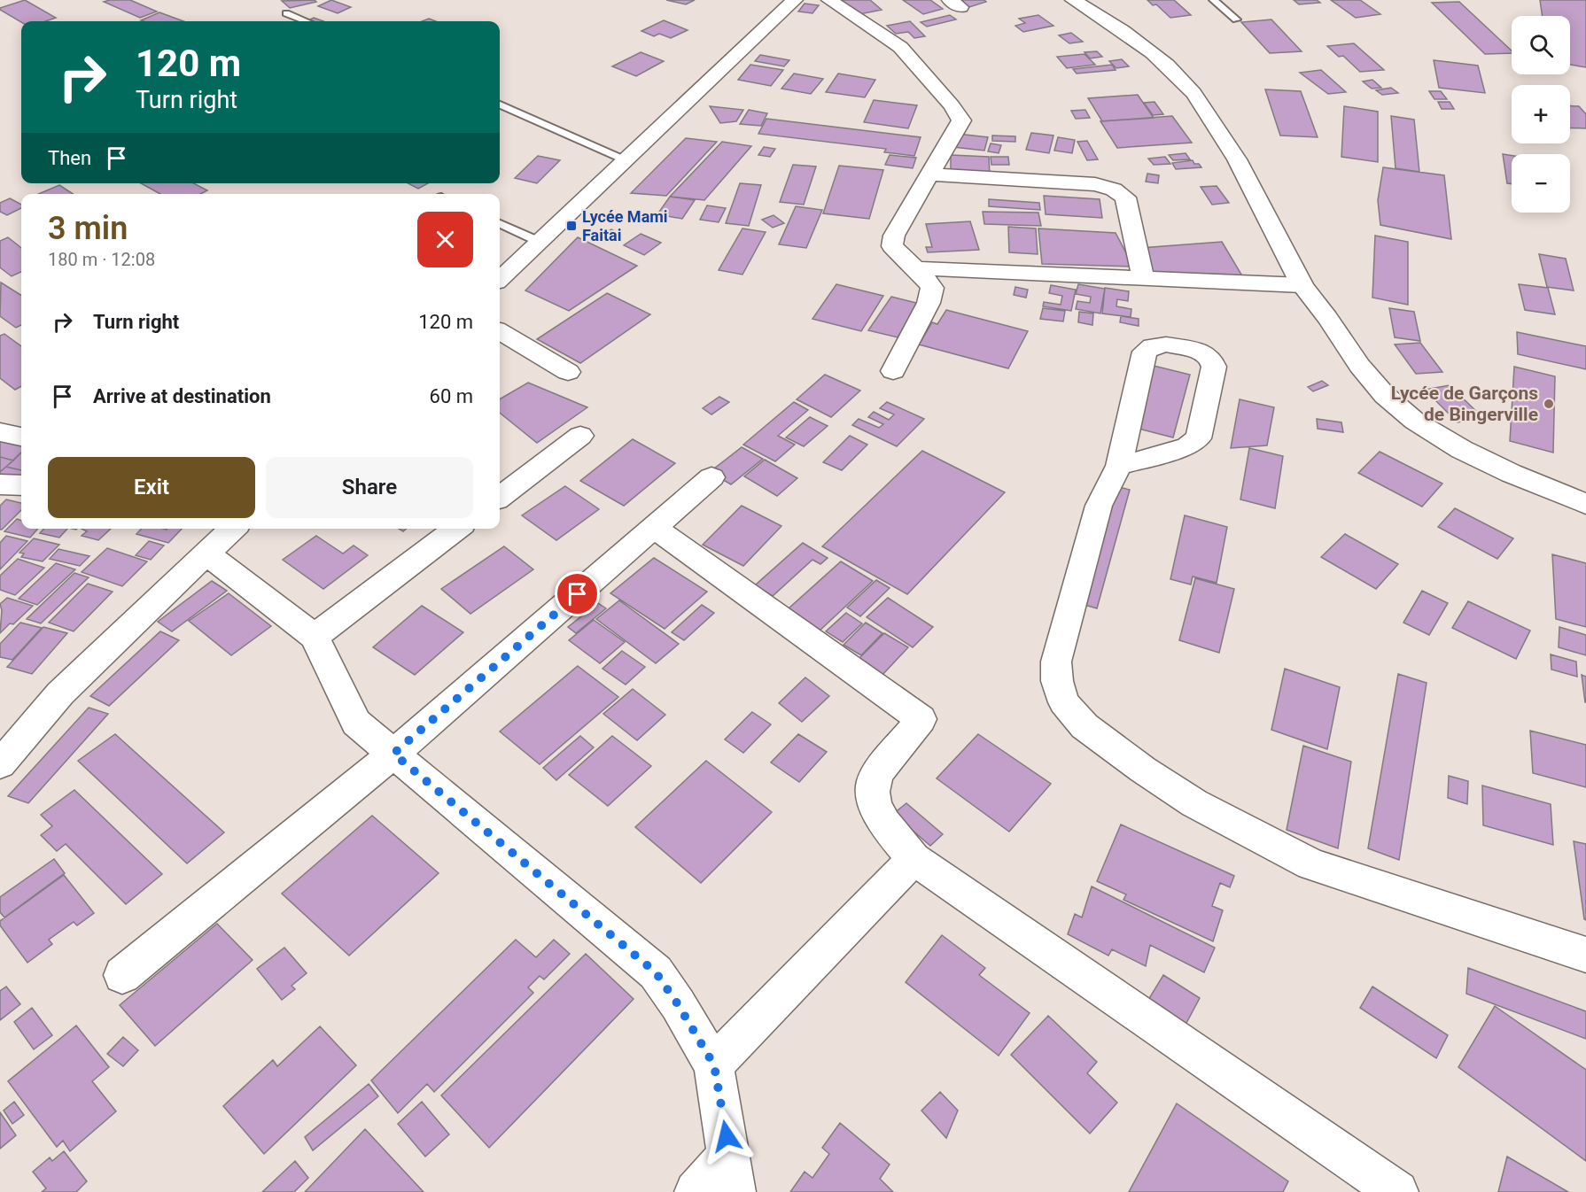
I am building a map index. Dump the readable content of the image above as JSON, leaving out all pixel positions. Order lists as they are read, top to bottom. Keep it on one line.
{"places":{"transit":["Lycée Mami Faitai"],"other":["Lycée de Garçons de Bingerville"]},"page":{"map_buttons":["+","−"],"turn":["120 m","Turn right"],"then":"Then","heading":["3 min","180 m · 12:08"],"list":[{"name":"Turn right","value":"120 m"},{"name":"Arrive at destination","value":"60 m"}],"buttons":["Exit","Share"]}}
